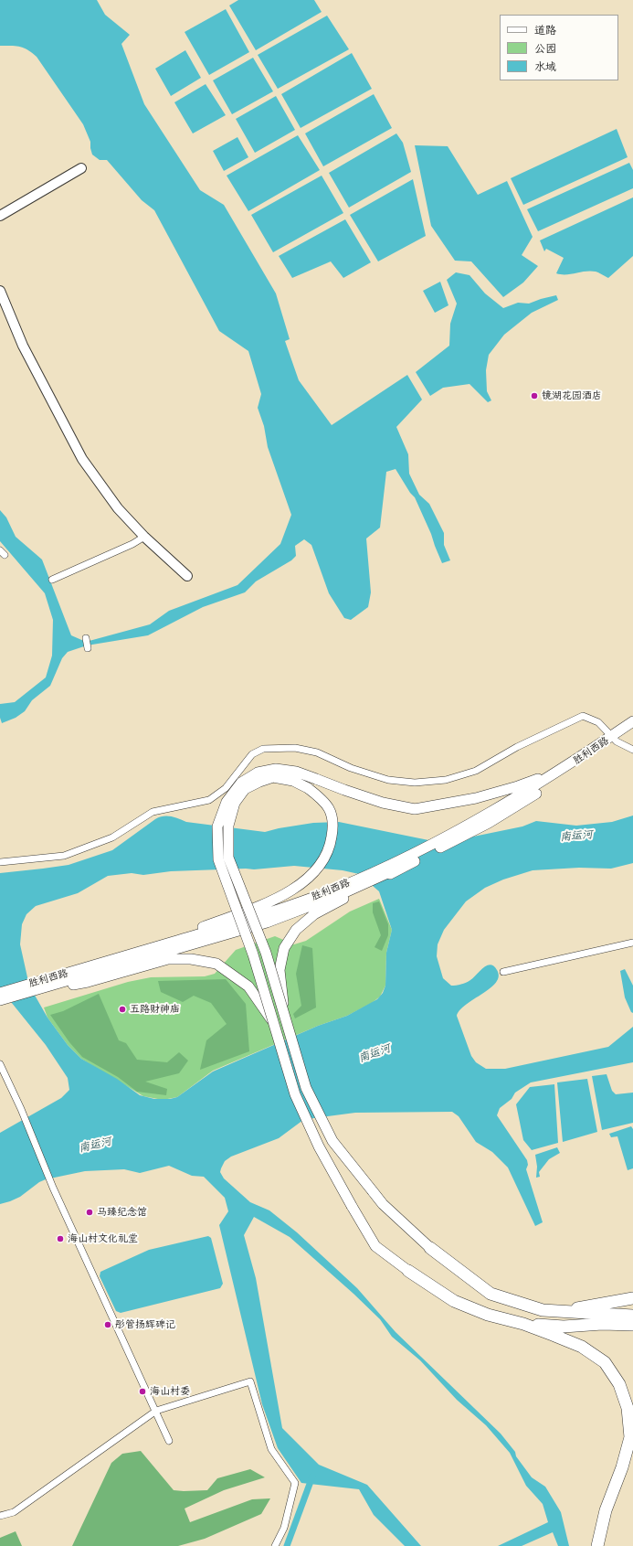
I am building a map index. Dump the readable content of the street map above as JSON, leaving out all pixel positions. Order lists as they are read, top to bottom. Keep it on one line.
{"streets":{"main road":["胜利西路"]},"water":["南运河"],"places":["镜湖花园酒店","五路财神庙","马臻纪念馆","海山村文化礼堂","彤管扬辉碑记","海山村委"],"legend":["道路","公园","水域"]}
